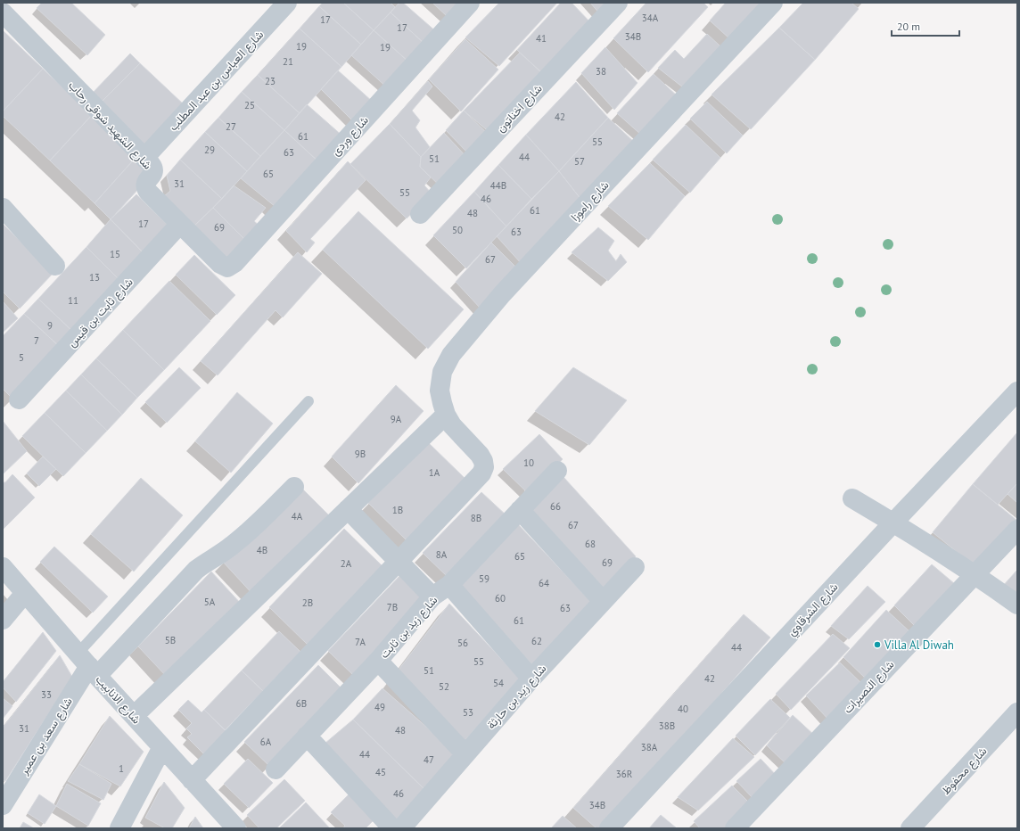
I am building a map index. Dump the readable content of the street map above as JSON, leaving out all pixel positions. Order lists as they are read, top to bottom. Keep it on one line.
{"streets":{"street":["شارع العباس بن عبد المطلب","شارع اخناتون","شارع الشهيد شوقى رحاب","شارع وردى","شارع راموزا","شارع ثابت بن قيس","شارع الشرقاوي","شارع زيد بن ثابت","شارع النصيرات","شارع زيد بن حارثة","شارع الانابيب","شارع سعد بن عمير","شارع محفوظ"]},"crossings":[["شارع العباس بن عبد المطلب","شارع الشهيد شوقى رحاب"],["شارع الشهيد شوقى رحاب","شارع وردى"],["شارع الشهيد شوقى رحاب","شارع ثابت بن قيس"],["شارع الانابيب","شارع سعد بن عمير"]],"places":["Villa Al Diwah"],"house_numbers":["34A","17","17","34B","41","19","19","21","38","23","25","42","27","61","55","29","63","44","51","57","65","31","44B","55","46","61","48","17","69","50","63","15","67","13","11","9","7","5","9A","9B","10","1A","66","1B","4A","8B","67","68","4B","8A","65","69","2A","59","64","60","5A","2B","7B","63","61","5B","62","7A","56","44","55","51","42","54","52","33","6B","49","40","53","38B","31","48","6A","38A","44","47","1","45","36R","46","34B"],"scale_bar":"20 m"}
